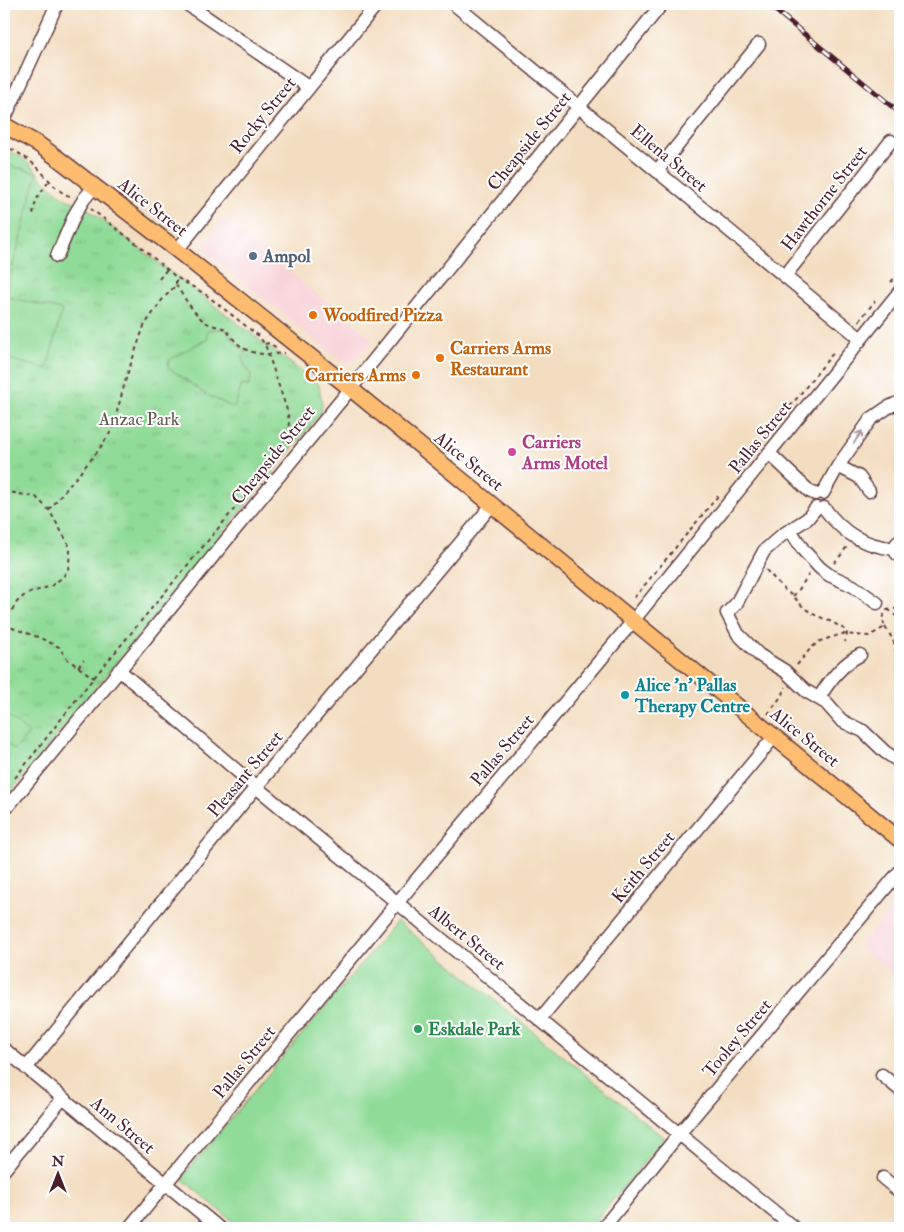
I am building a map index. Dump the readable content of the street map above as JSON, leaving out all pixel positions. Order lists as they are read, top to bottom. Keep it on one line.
{"streets":{"main road":["Alice Street"],"street":["Rocky Street","Cheapside Street","Ellena Street","Hawthorne Street","Pallas Street","Pleasant Street","Keith Street","Albert Street","Tooley Street","Ann Street"]},"crossings":[["Rocky Street","Alice Street"],["Cheapside Street","Ellena Street"],["Cheapside Street","Alice Street"],["Cheapside Street","Albert Street"],["Ellena Street","Hawthorne Street"],["Ellena Street","Pallas Street"],["Alice Street","Pallas Street"],["Alice Street","Pleasant Street"],["Alice Street","Keith Street"],["Pallas Street","Albert Street"],["Pallas Street","Ann Street"],["Pleasant Street","Albert Street"],["Pleasant Street","Ann Street"],["Keith Street","Albert Street"],["Albert Street","Tooley Street"]],"parks":["Anzac Park"],"places":["Ampol","Woodfired Pizza","Carriers Arms Restaurant","Carriers Arms","Carriers Arms Motel","Alice 'n' Pallas Therapy Centre","Eskdale Park"],"north":"top"}
